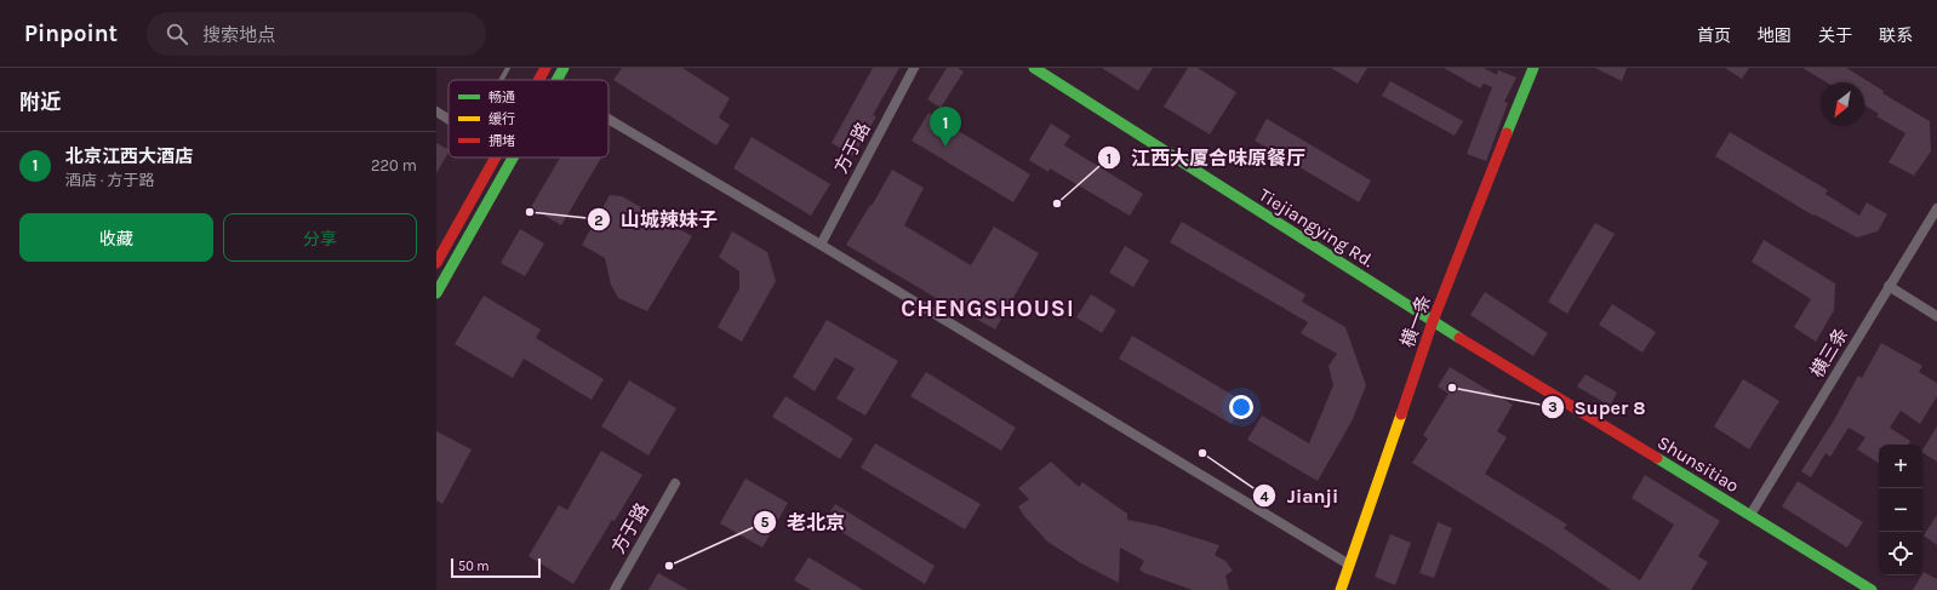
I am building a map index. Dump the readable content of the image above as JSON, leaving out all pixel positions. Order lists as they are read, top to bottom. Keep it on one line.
{"streets":{"street":["方于路","Tiejiangying Rd.","横一条","横三条","Shunsitiao"]},"crossings":[["Tiejiangying Rd.","横一条"],["Tiejiangying Rd.","Shunsitiao"],["横一条","Shunsitiao"],["横三条","Shunsitiao"]],"districts":["CHENGSHOUSI"],"places":["江西大厦合味原餐厅","山城辣妹子","Super 8","Jianji","老北京"],"legend":["畅通","缓行","拥堵"],"scale_bar":"50 m","north":"bottom left","page":{"header":"Pinpoint","search":"搜索地点","nav":["首页","地图","关于","联系"],"heading":"附近","pins":"1","list":[{"mark":"1","name":"北京江西大酒店","note":"酒店 · 方于路","value":"220 m"}],"buttons":["收藏","分享"],"map_buttons":["+","−"],"scale":"50 m"}}
